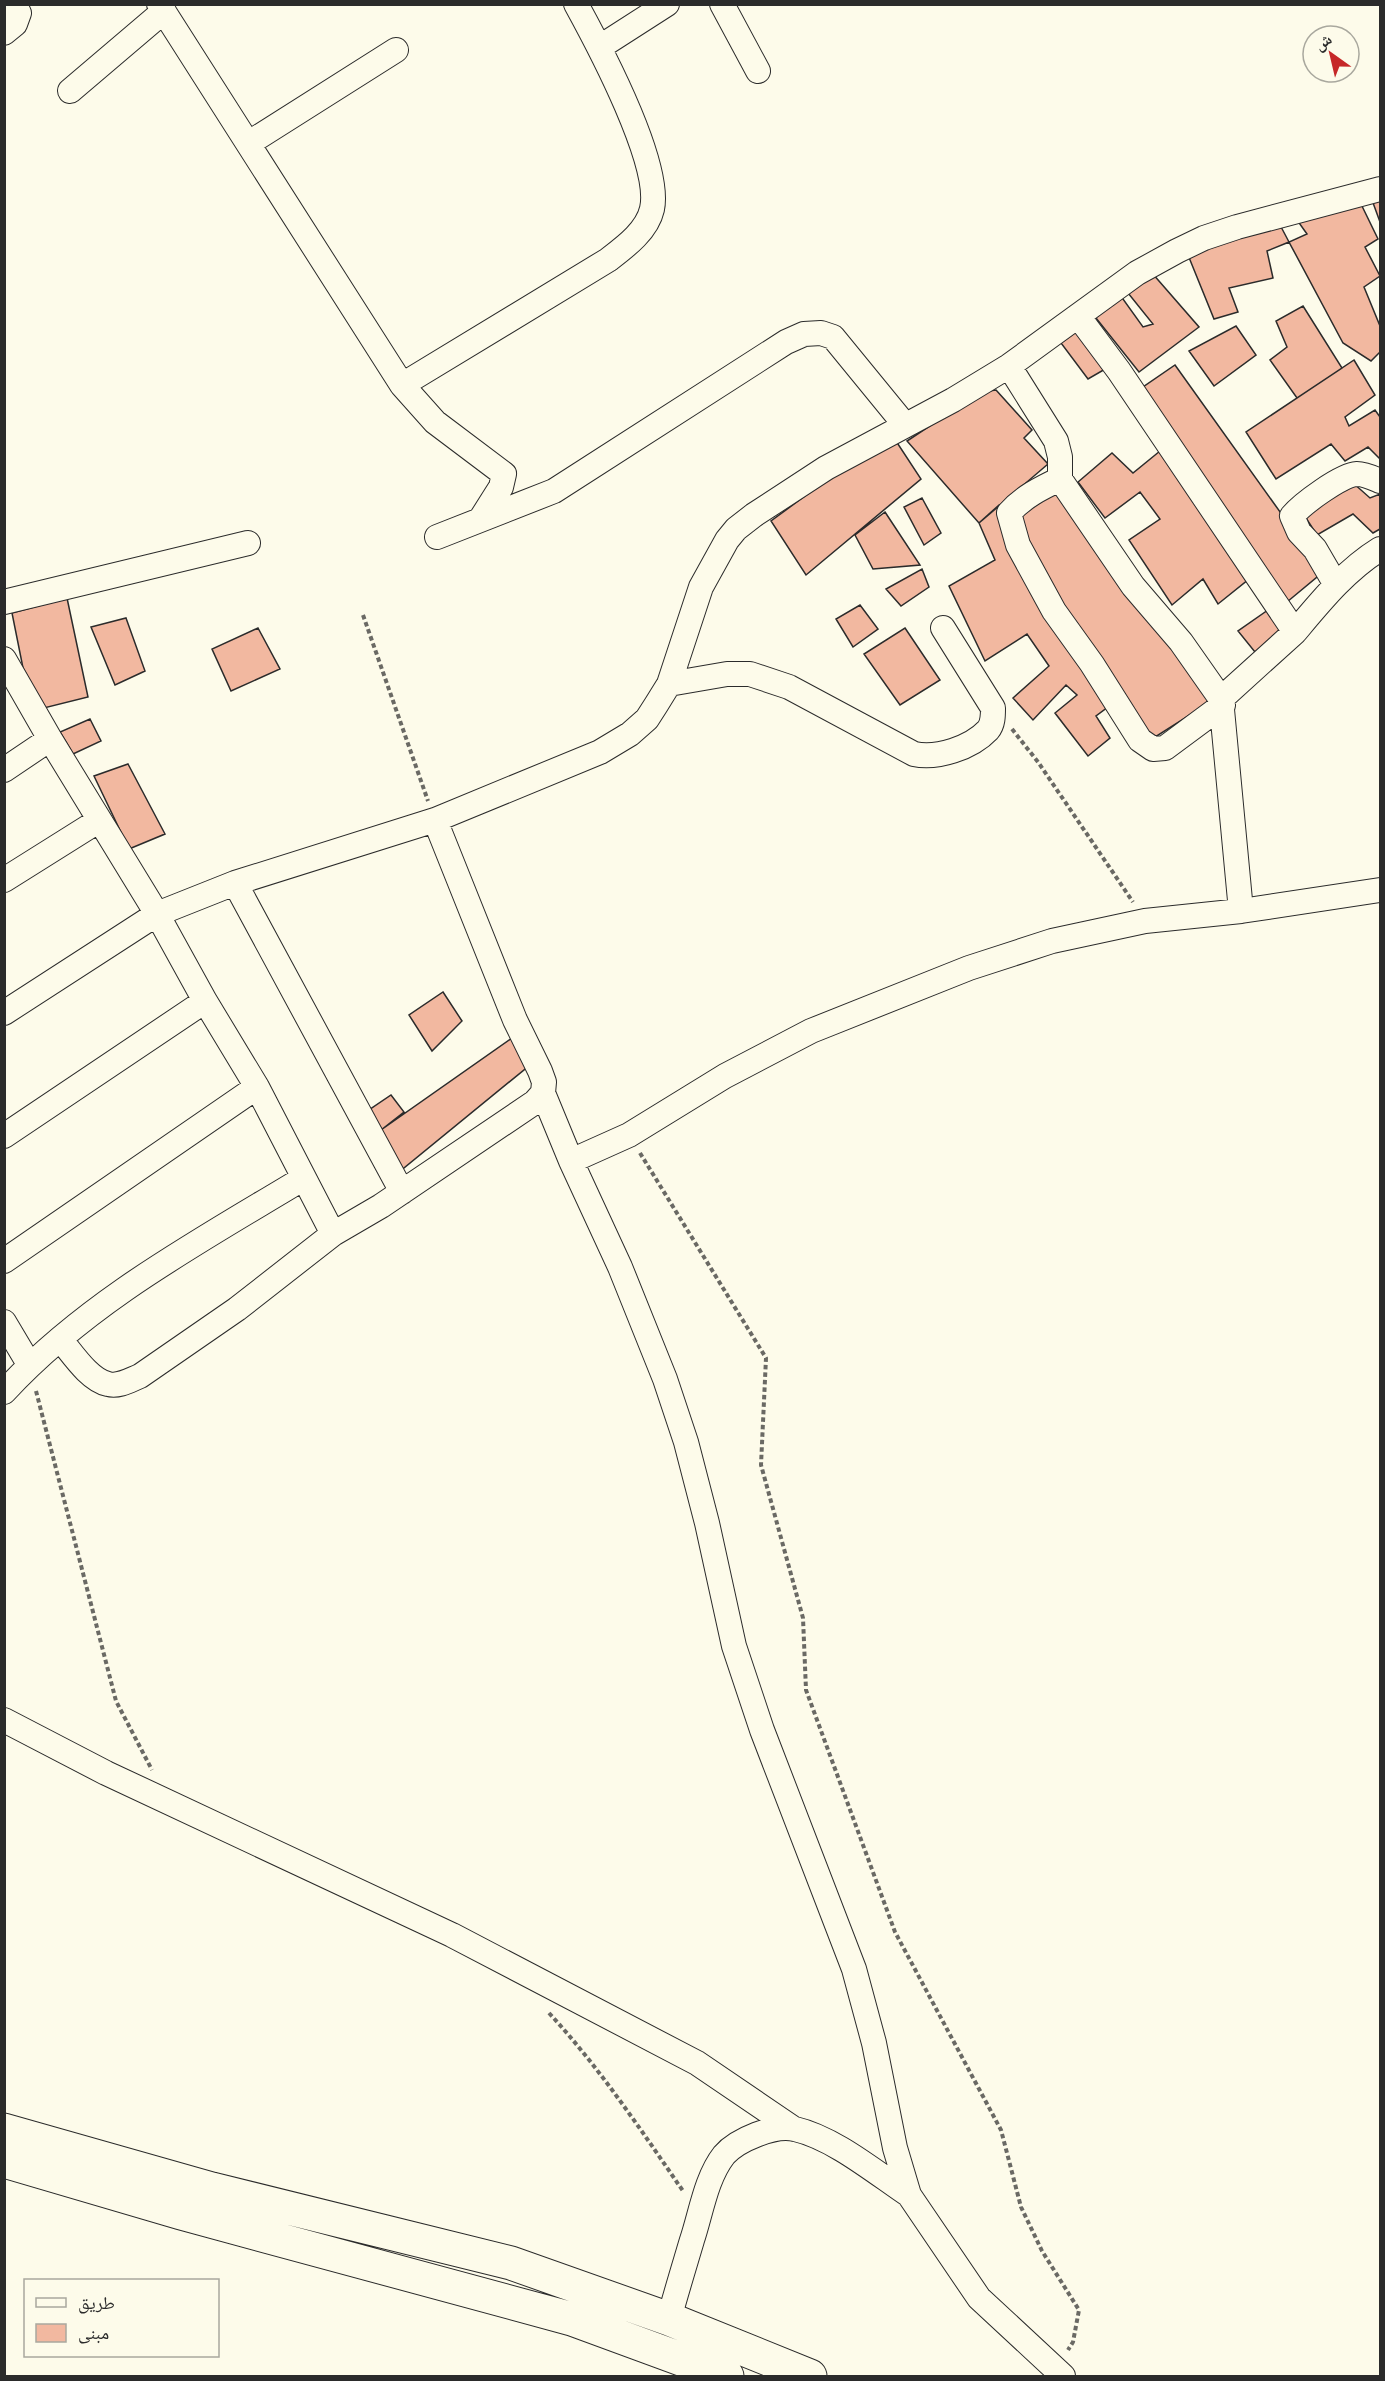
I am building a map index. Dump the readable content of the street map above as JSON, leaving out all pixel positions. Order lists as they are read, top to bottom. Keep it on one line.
{"legend":["طريق","مبنى"],"north":"top left"}
